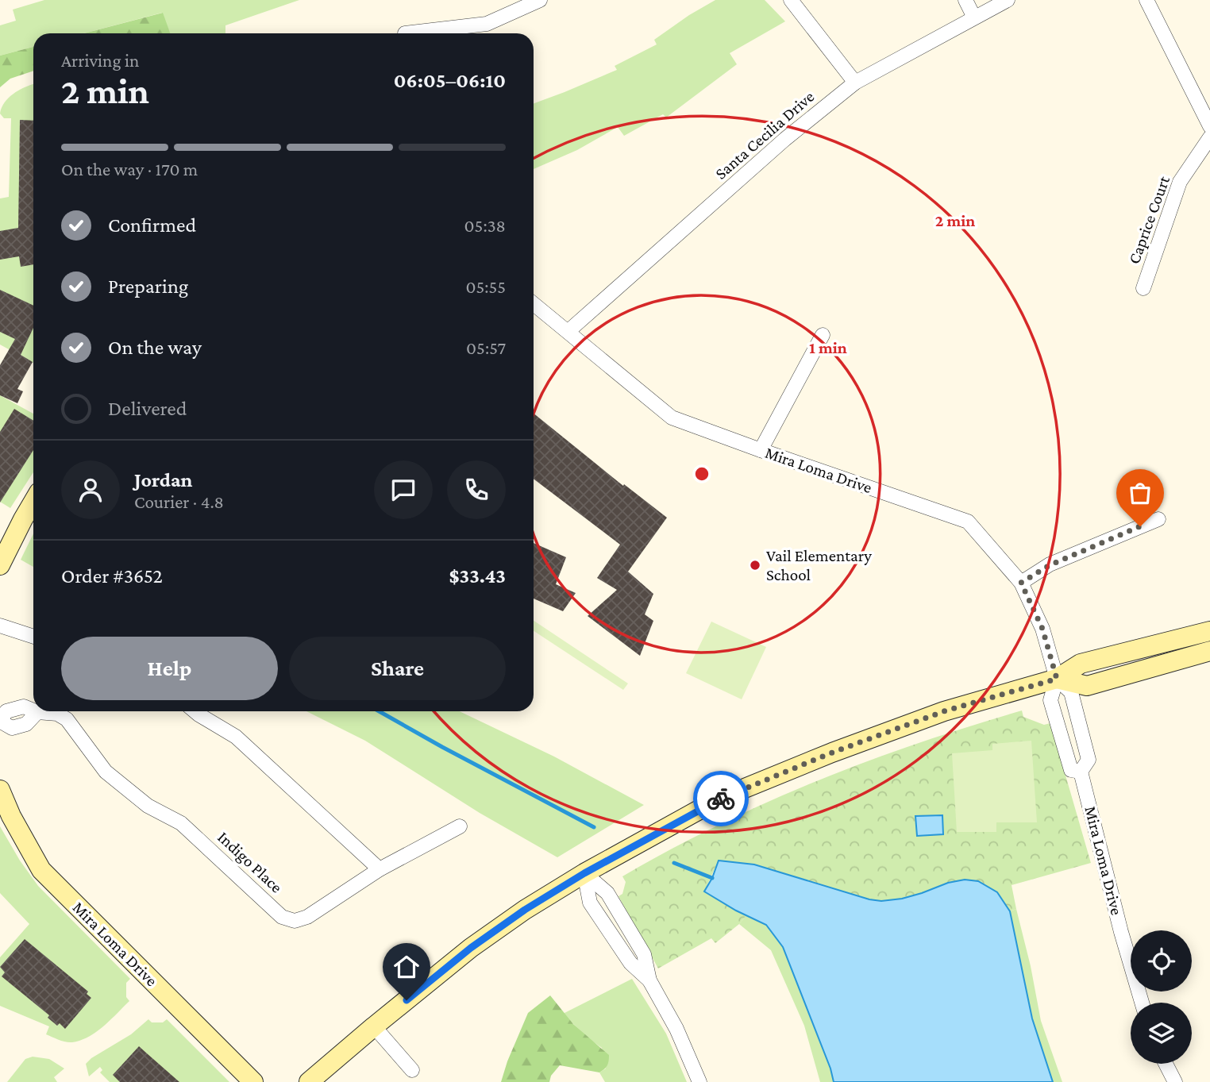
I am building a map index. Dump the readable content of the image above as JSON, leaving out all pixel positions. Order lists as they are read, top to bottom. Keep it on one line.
{"streets":{"main road":["Mira Loma Drive"],"street":["Santa Cecilia Drive","Caprice Court","Indigo Place"]},"crossings":[["Santa Cecilia Drive","Mira Loma Drive"]],"places":["Vail Elementary School"],"page":{"heading":["2 min","Arriving in","06:05–06:10"],"panel":["Jordan","Courier · 4.8","Order #3652","$33.43"],"bar":"On the way · 170 m","list":[["Confirmed","05:38"],["Preparing","05:55"],["On the way","05:57"],"Delivered"],"buttons":["Help","Share"]},"rings":["2 min","1 min"]}
